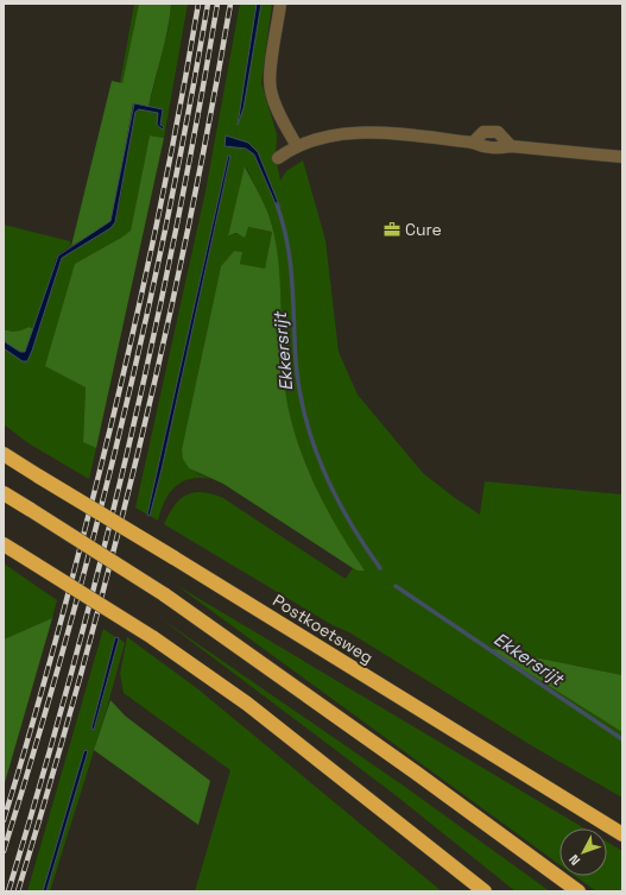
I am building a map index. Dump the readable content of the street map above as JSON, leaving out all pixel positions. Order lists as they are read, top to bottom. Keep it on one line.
{"streets":{"highway":["Postkoetsweg"]},"water":["Ekkersrijt"],"places":{"office":["Cure"]},"north":"bottom left"}
